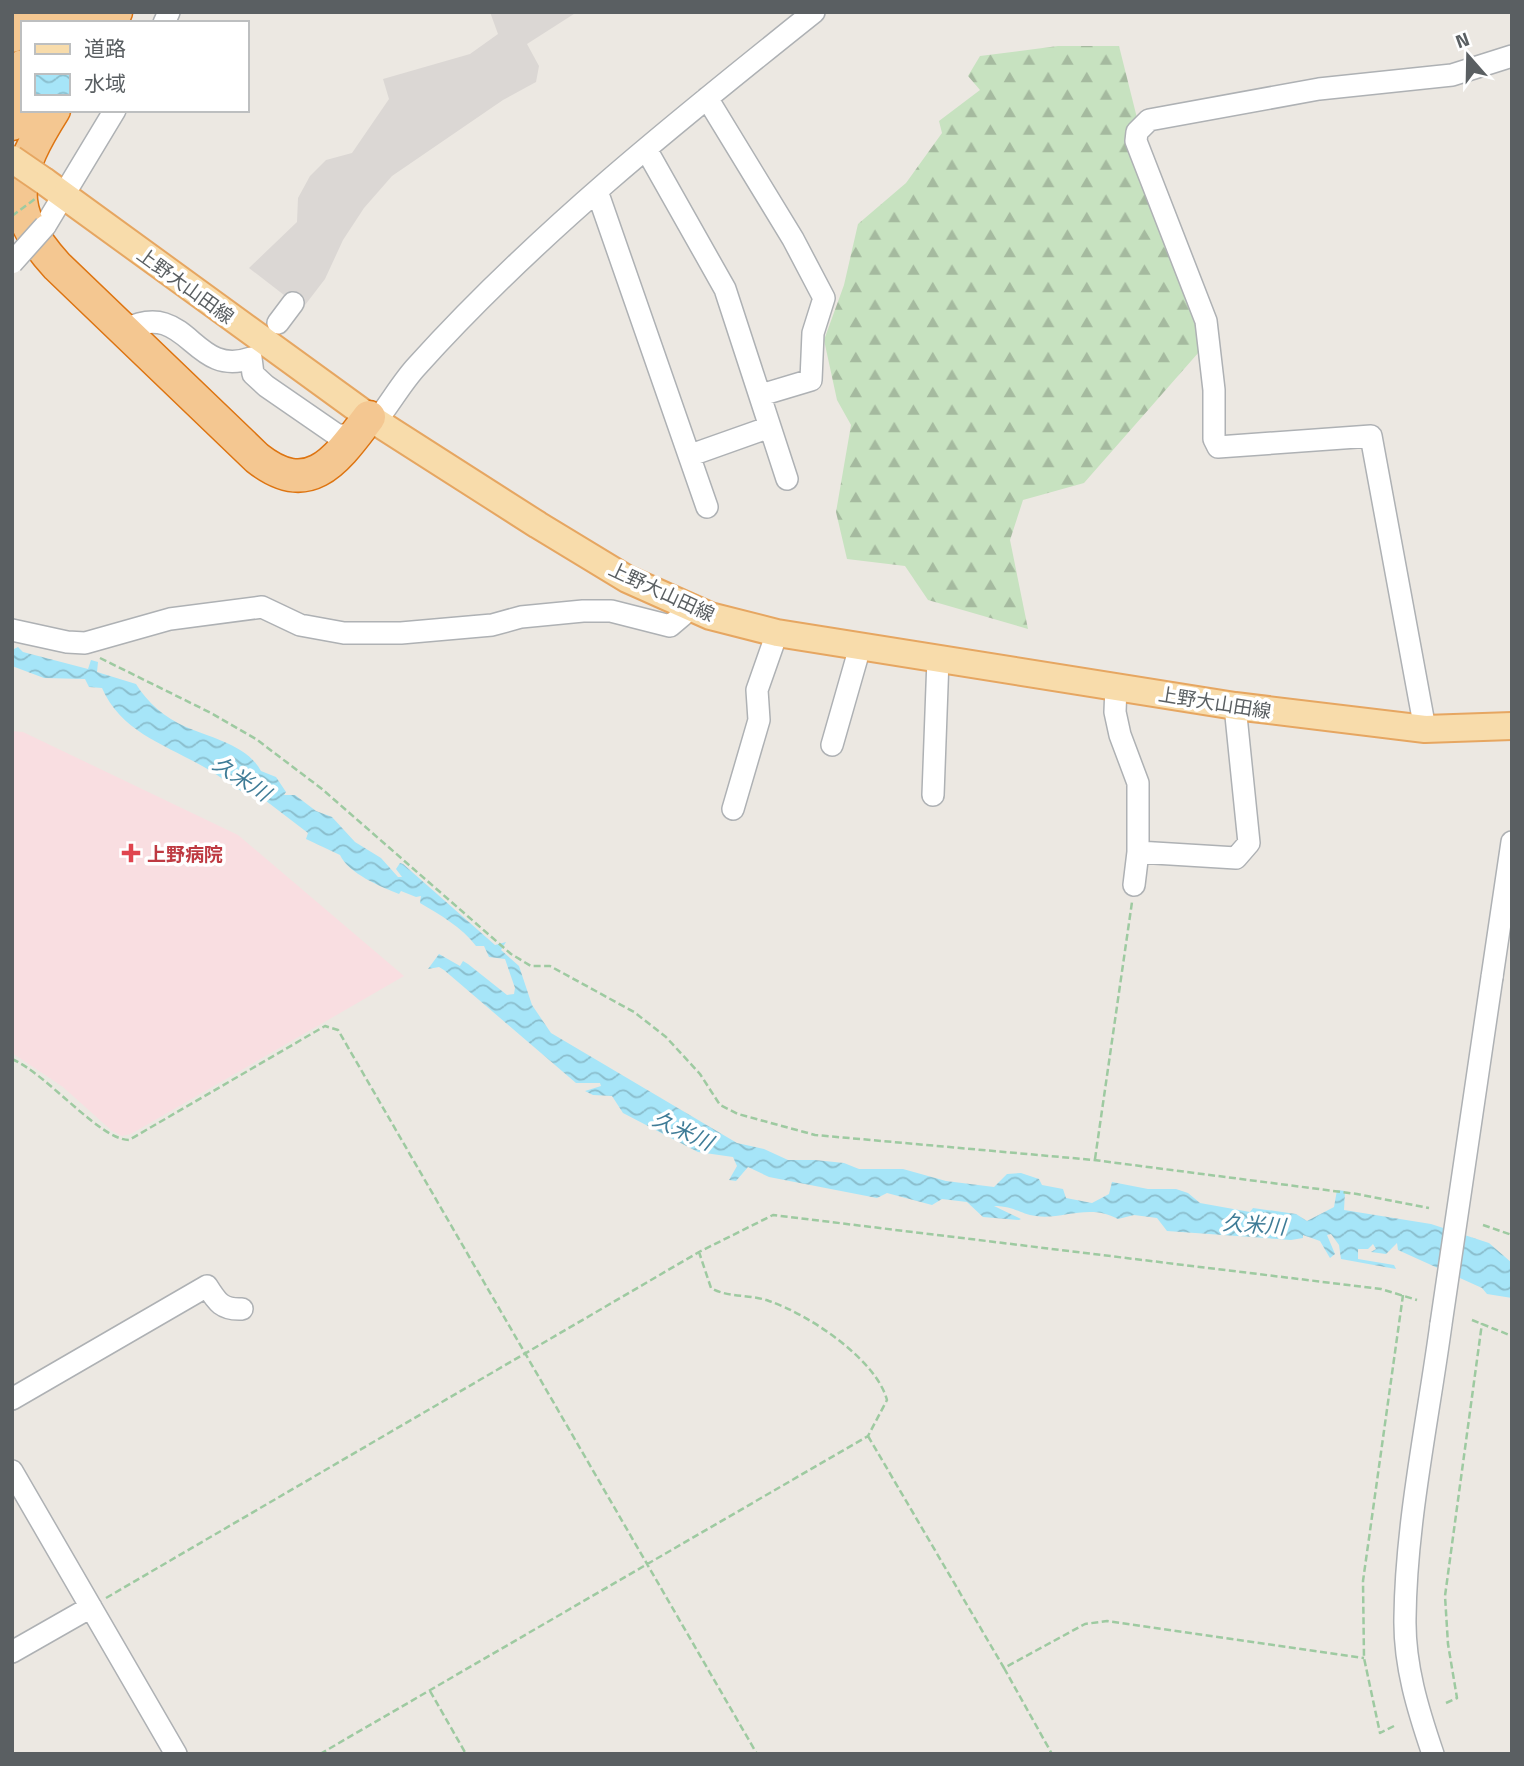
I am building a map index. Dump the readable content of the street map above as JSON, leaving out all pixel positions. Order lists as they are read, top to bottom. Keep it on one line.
{"streets":{"main road":["上野大山田線"]},"water":["久米川"],"places":{"health":["上野病院"]},"legend":["道路","水域"],"north":"top"}
